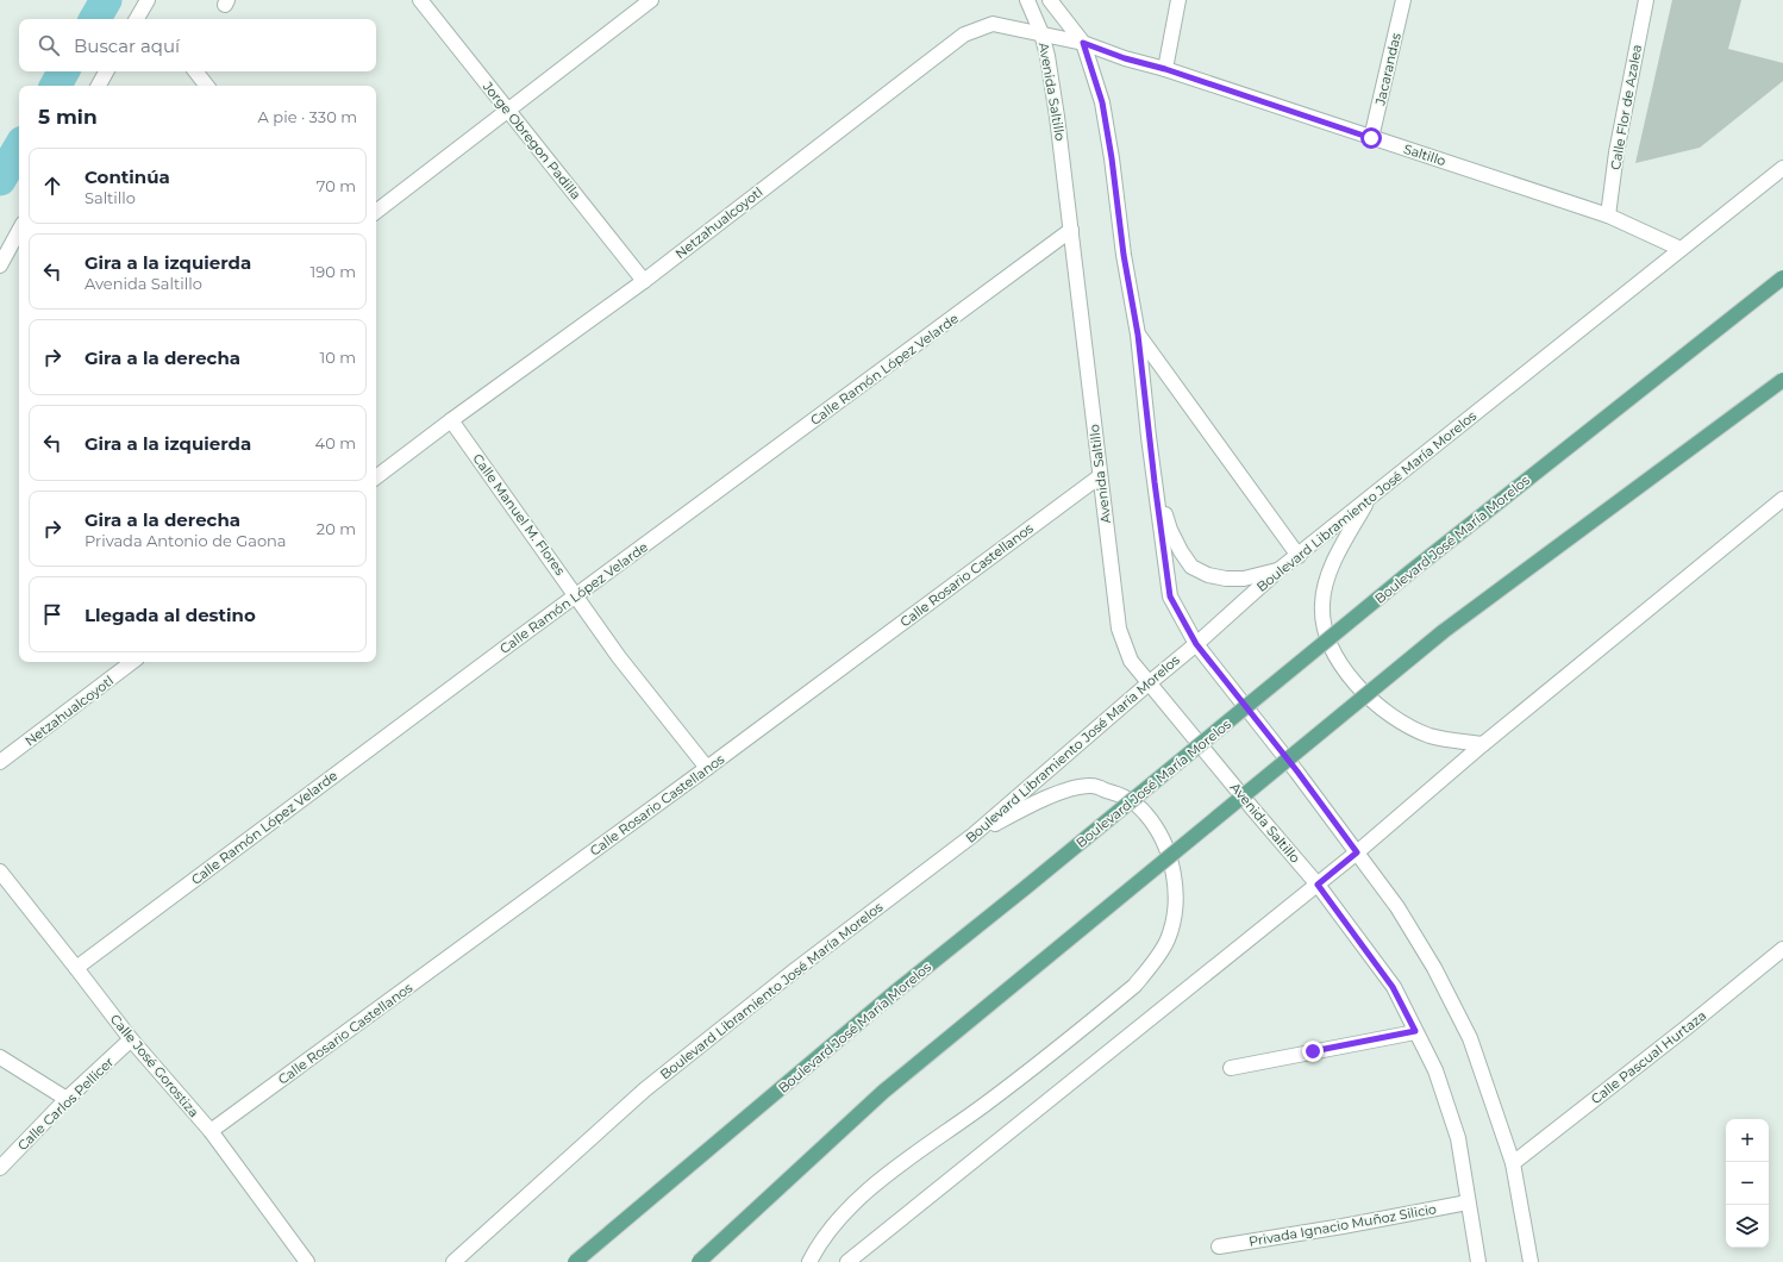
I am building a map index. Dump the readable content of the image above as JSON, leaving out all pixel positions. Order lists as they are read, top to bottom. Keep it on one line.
{"streets":{"main road":["Boulevard José María Morelos"],"street":["Jacarandas","Avenida Saltillo","Calle Flor de Azalea","Jorge Obregon Padilla","Saltillo","Netzahualcoyotl","Calle Ramón López Velarde","Boulevard Libramiento José María Morelos","Calle Manuel M. Flores","Calle Rosario Castellanos","Calle Pascual Hurtaza","Calle José Gorostiza","Calle Carlos Pellicer","Privada Ignacio Muñoz Silicio"]},"crossings":[["Jacarandas","Saltillo"],["Avenida Saltillo","Netzahualcoyotl"],["Avenida Saltillo","Calle Ramón López Velarde"],["Avenida Saltillo","Boulevard Libramiento José María Morelos"],["Avenida Saltillo","Calle Rosario Castellanos"],["Avenida Saltillo","Privada Ignacio Muñoz Silicio"],["Calle Flor de Azalea","Saltillo"],["Jorge Obregon Padilla","Netzahualcoyotl"],["Saltillo","Netzahualcoyotl"],["Saltillo","Boulevard Libramiento José María Morelos"],["Netzahualcoyotl","Calle Manuel M. Flores"],["Calle Ramón López Velarde","Calle Manuel M. Flores"],["Calle Ramón López Velarde","Calle José Gorostiza"],["Calle Manuel M. Flores","Calle Rosario Castellanos"],["Calle Rosario Castellanos","Calle José Gorostiza"],["Calle José Gorostiza","Calle Carlos Pellicer"]],"page":{"search":"Buscar aquí","heading":["5 min","A pie · 330 m"],"list":[["Continúa","Saltillo","70 m"],["Gira a la izquierda","Avenida Saltillo","190 m"],["Gira a la derecha","10 m"],["Gira a la izquierda","40 m"],["Gira a la derecha","Privada Antonio de Gaona","20 m"],"Llegada al destino"],"map_buttons":["+","−"]}}
